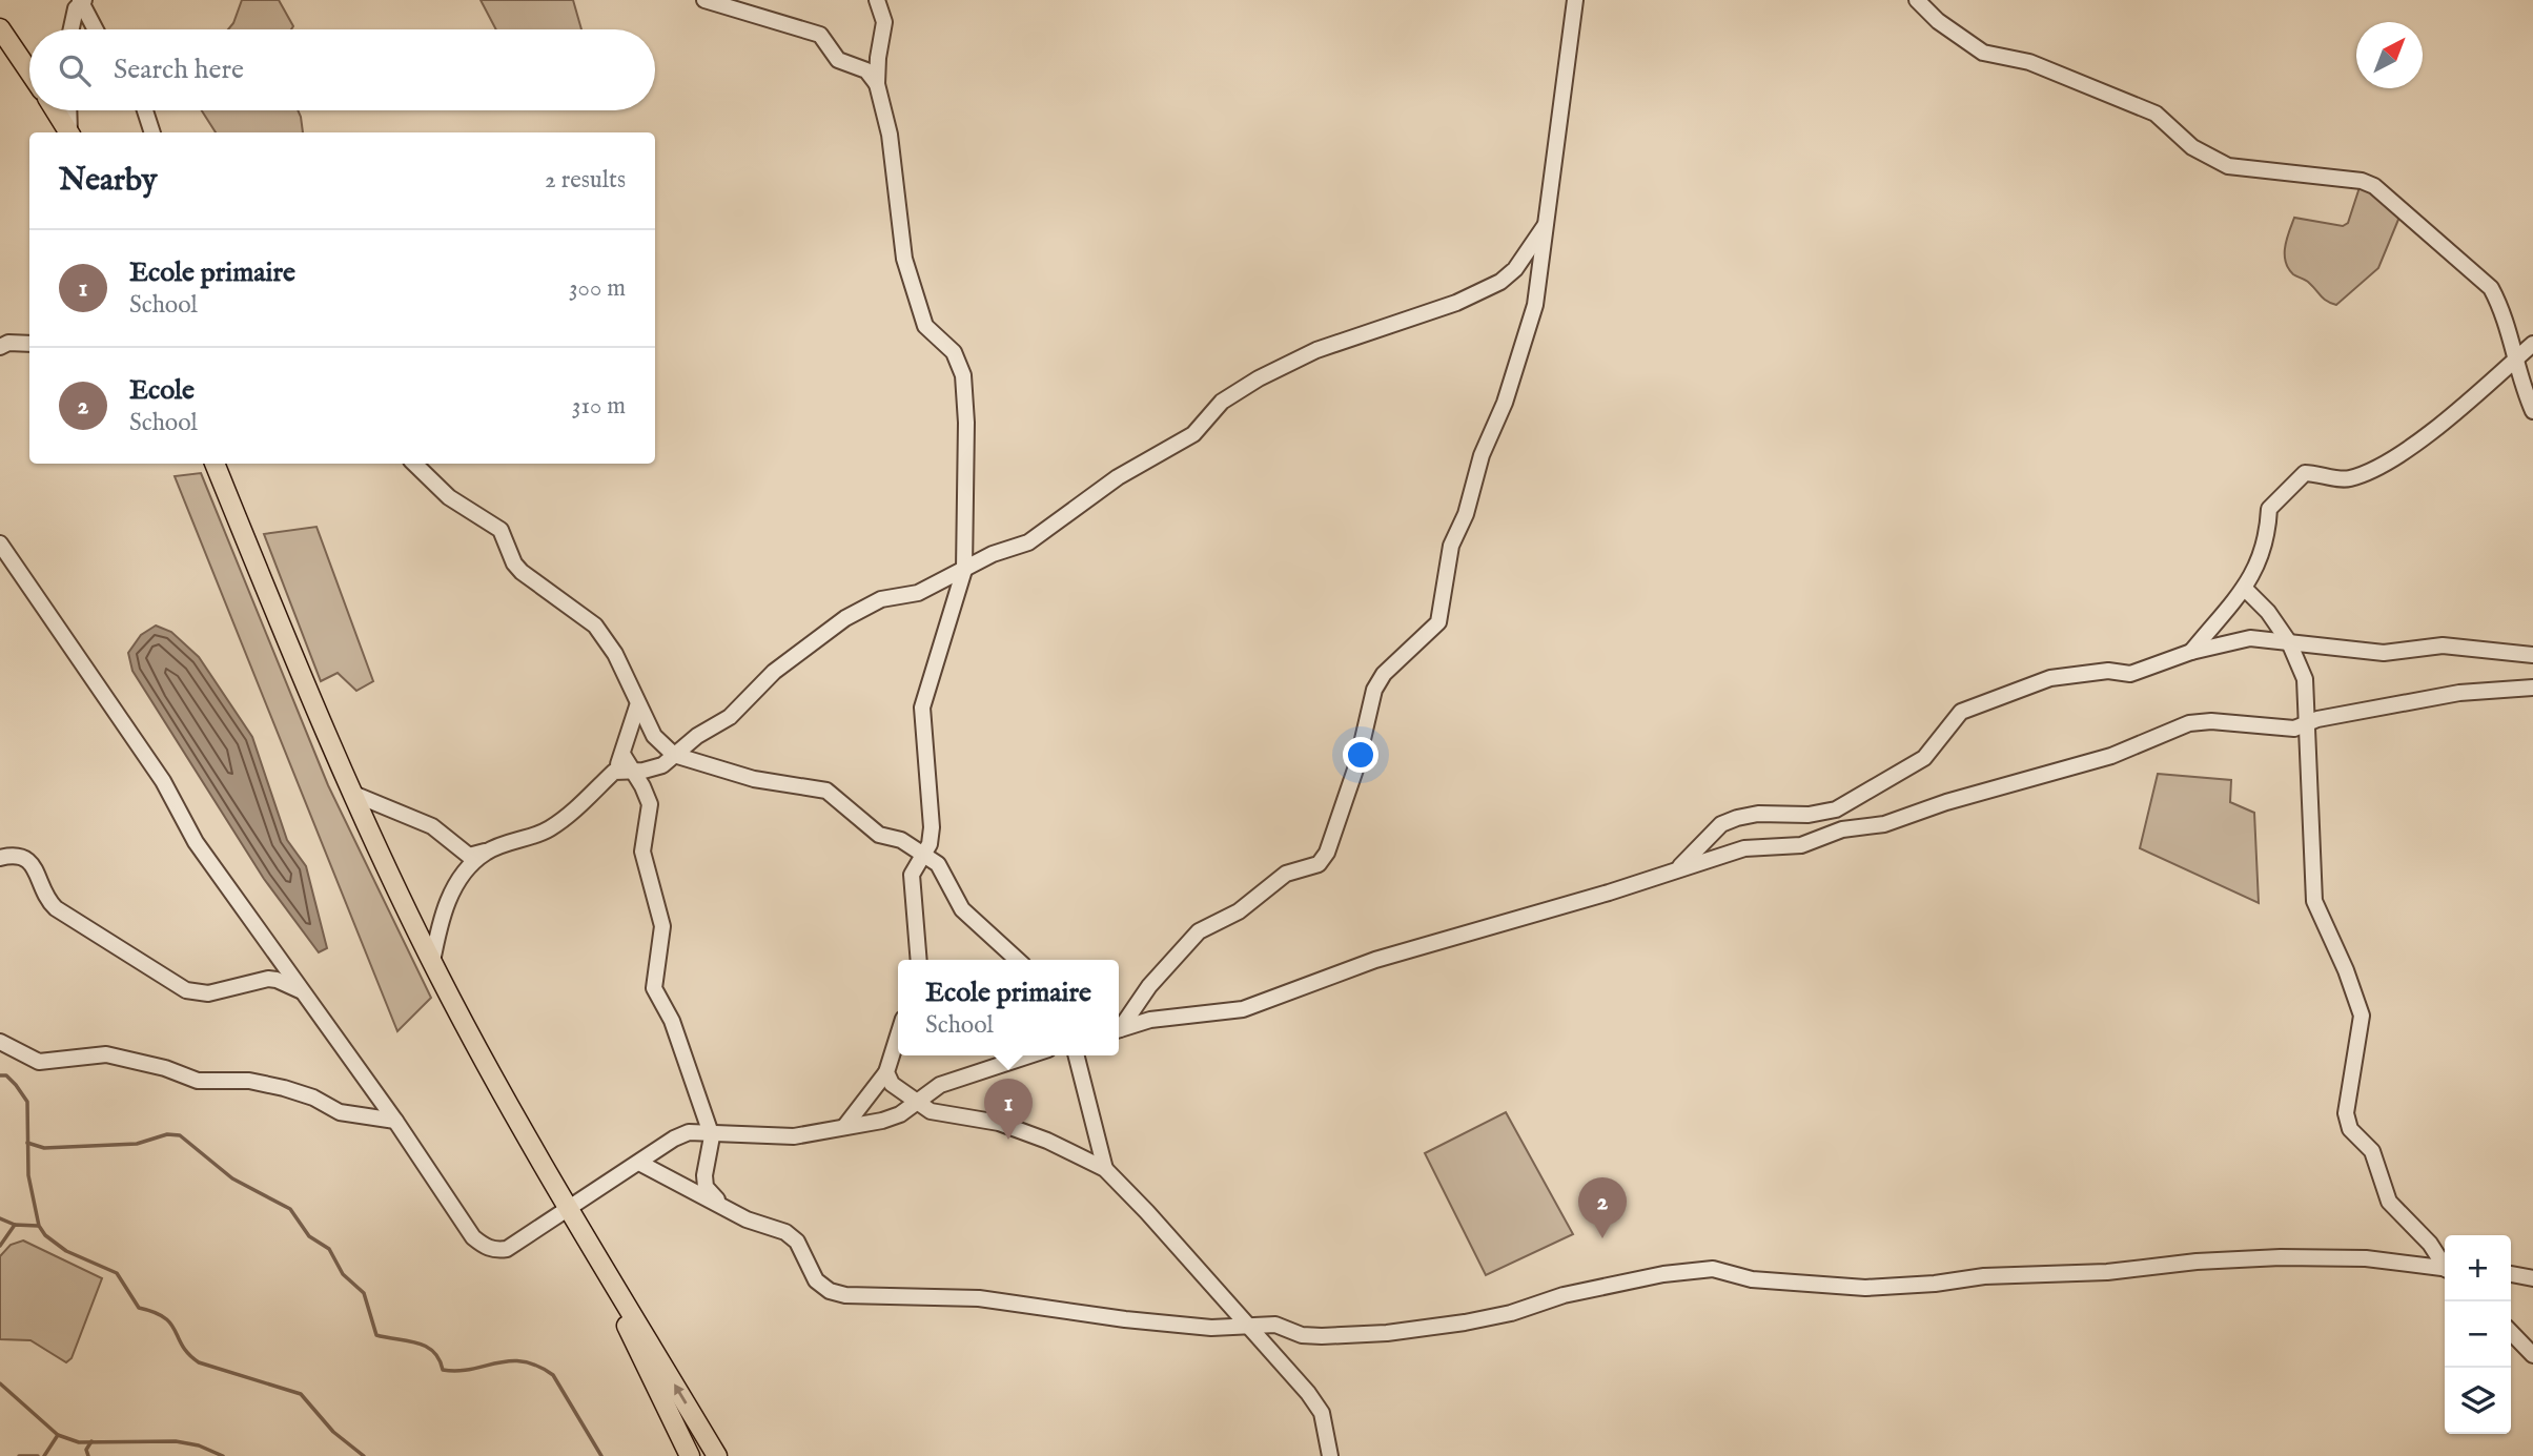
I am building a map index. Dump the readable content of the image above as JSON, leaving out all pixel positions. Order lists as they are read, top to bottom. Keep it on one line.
{"north":"top right","page":{"search":"Search here","heading":["Nearby","2 results"],"list":[{"mark":"1","name":"Ecole primaire","note":"School","value":"300 m"},{"mark":"2","name":"Ecole","note":"School","value":"310 m"}],"popup":["Ecole primaire","School"],"pins":["1","2"],"map_buttons":["+","−"]}}
